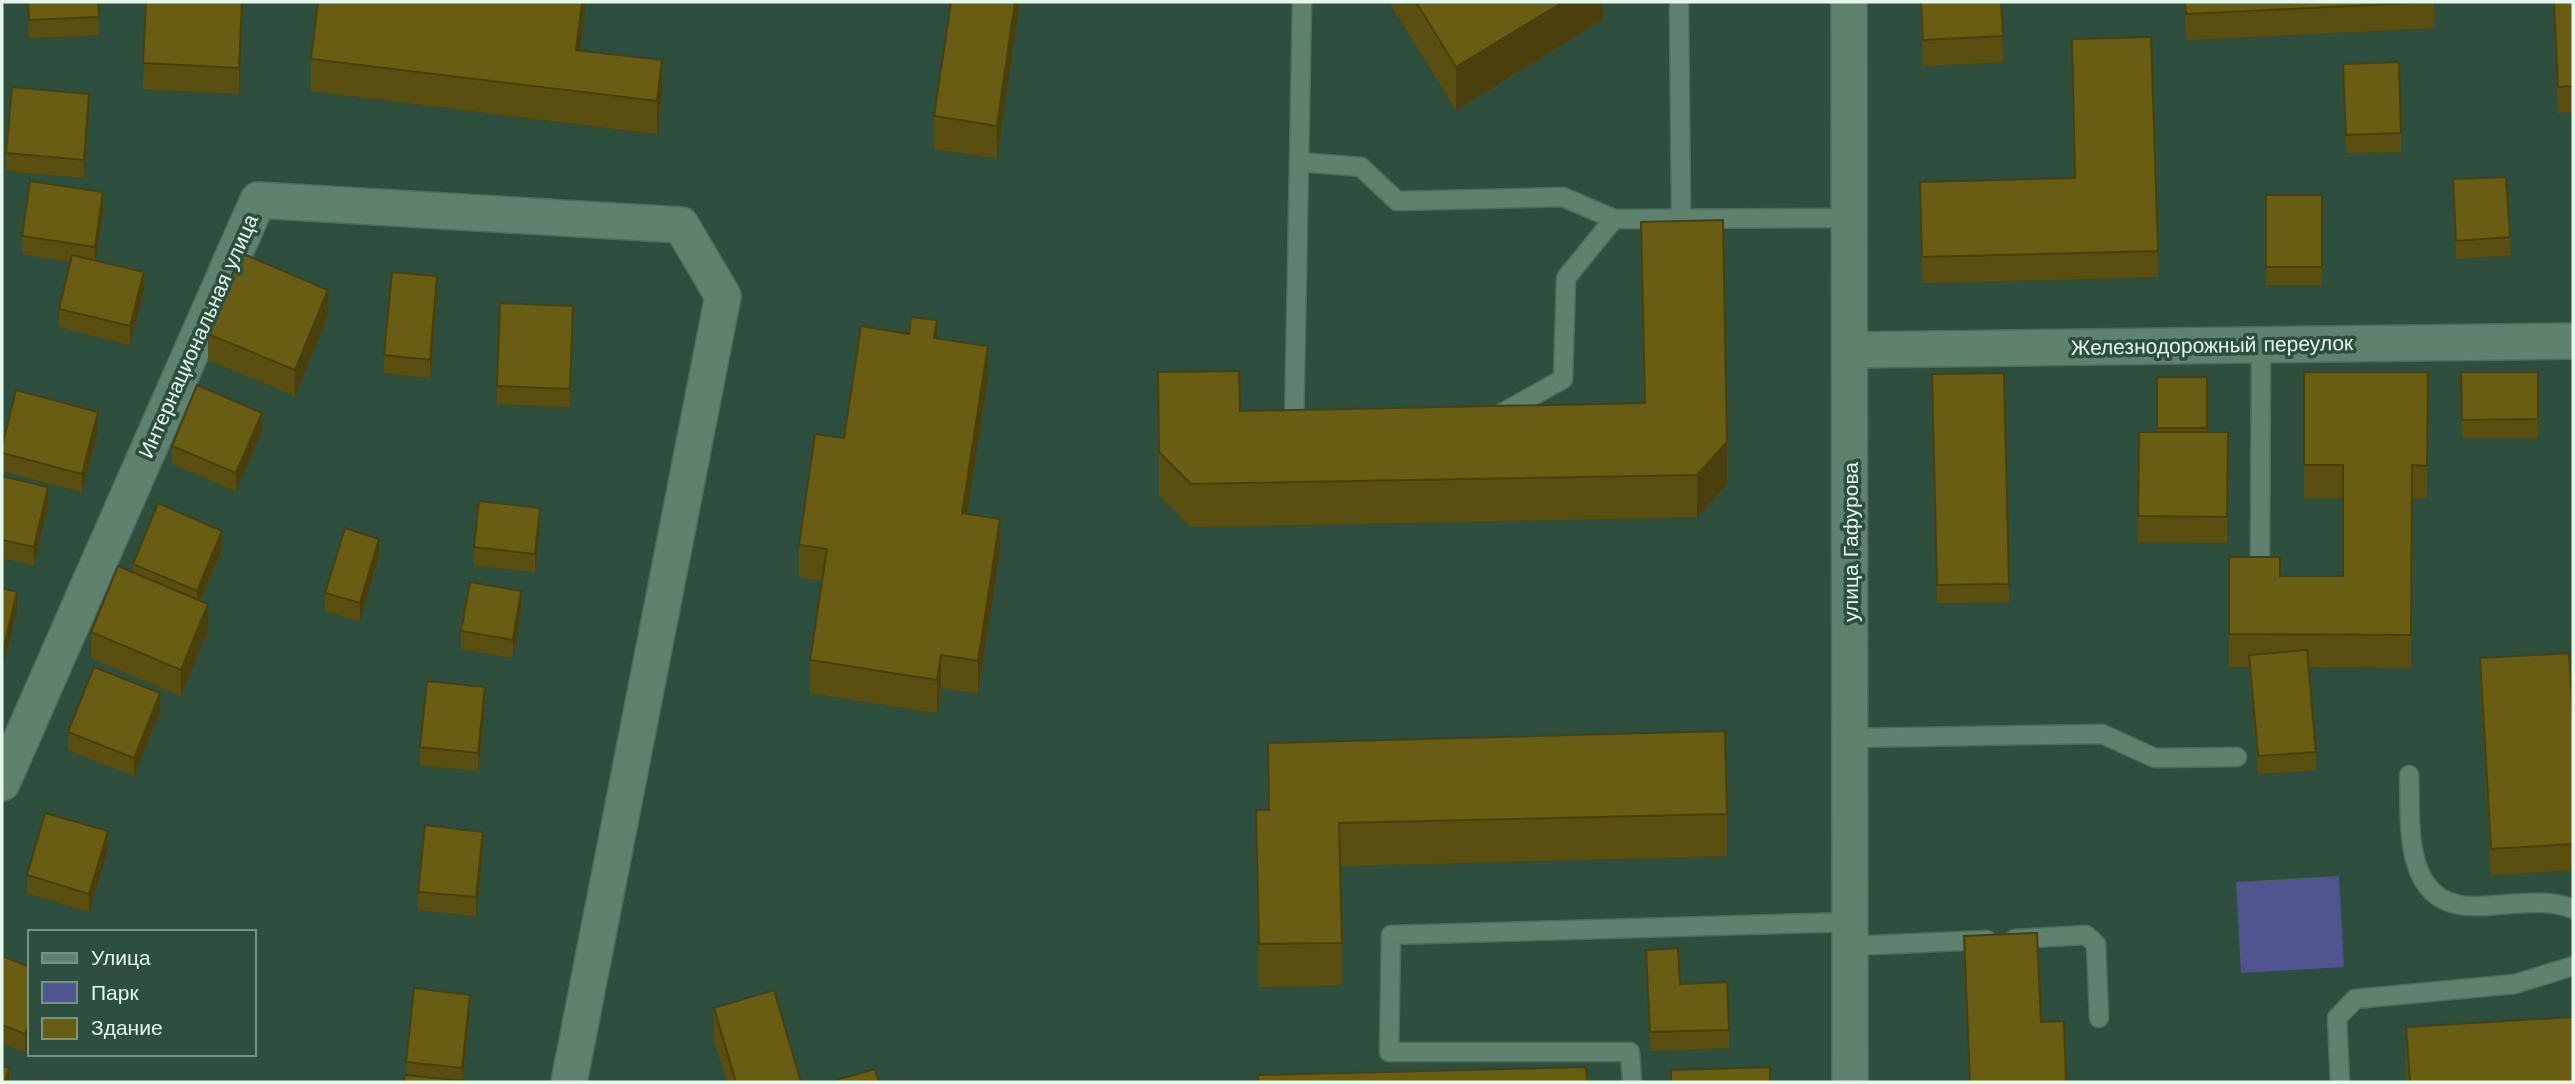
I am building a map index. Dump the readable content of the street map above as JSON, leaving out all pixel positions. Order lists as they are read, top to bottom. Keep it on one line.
{"streets":{"street":["Интернациональная улица","Железнодорожный переулок","улица Гафурова"]},"crossings":[["Железнодорожный переулок","улица Гафурова"]],"legend":["Улица","Парк","Здание"]}
